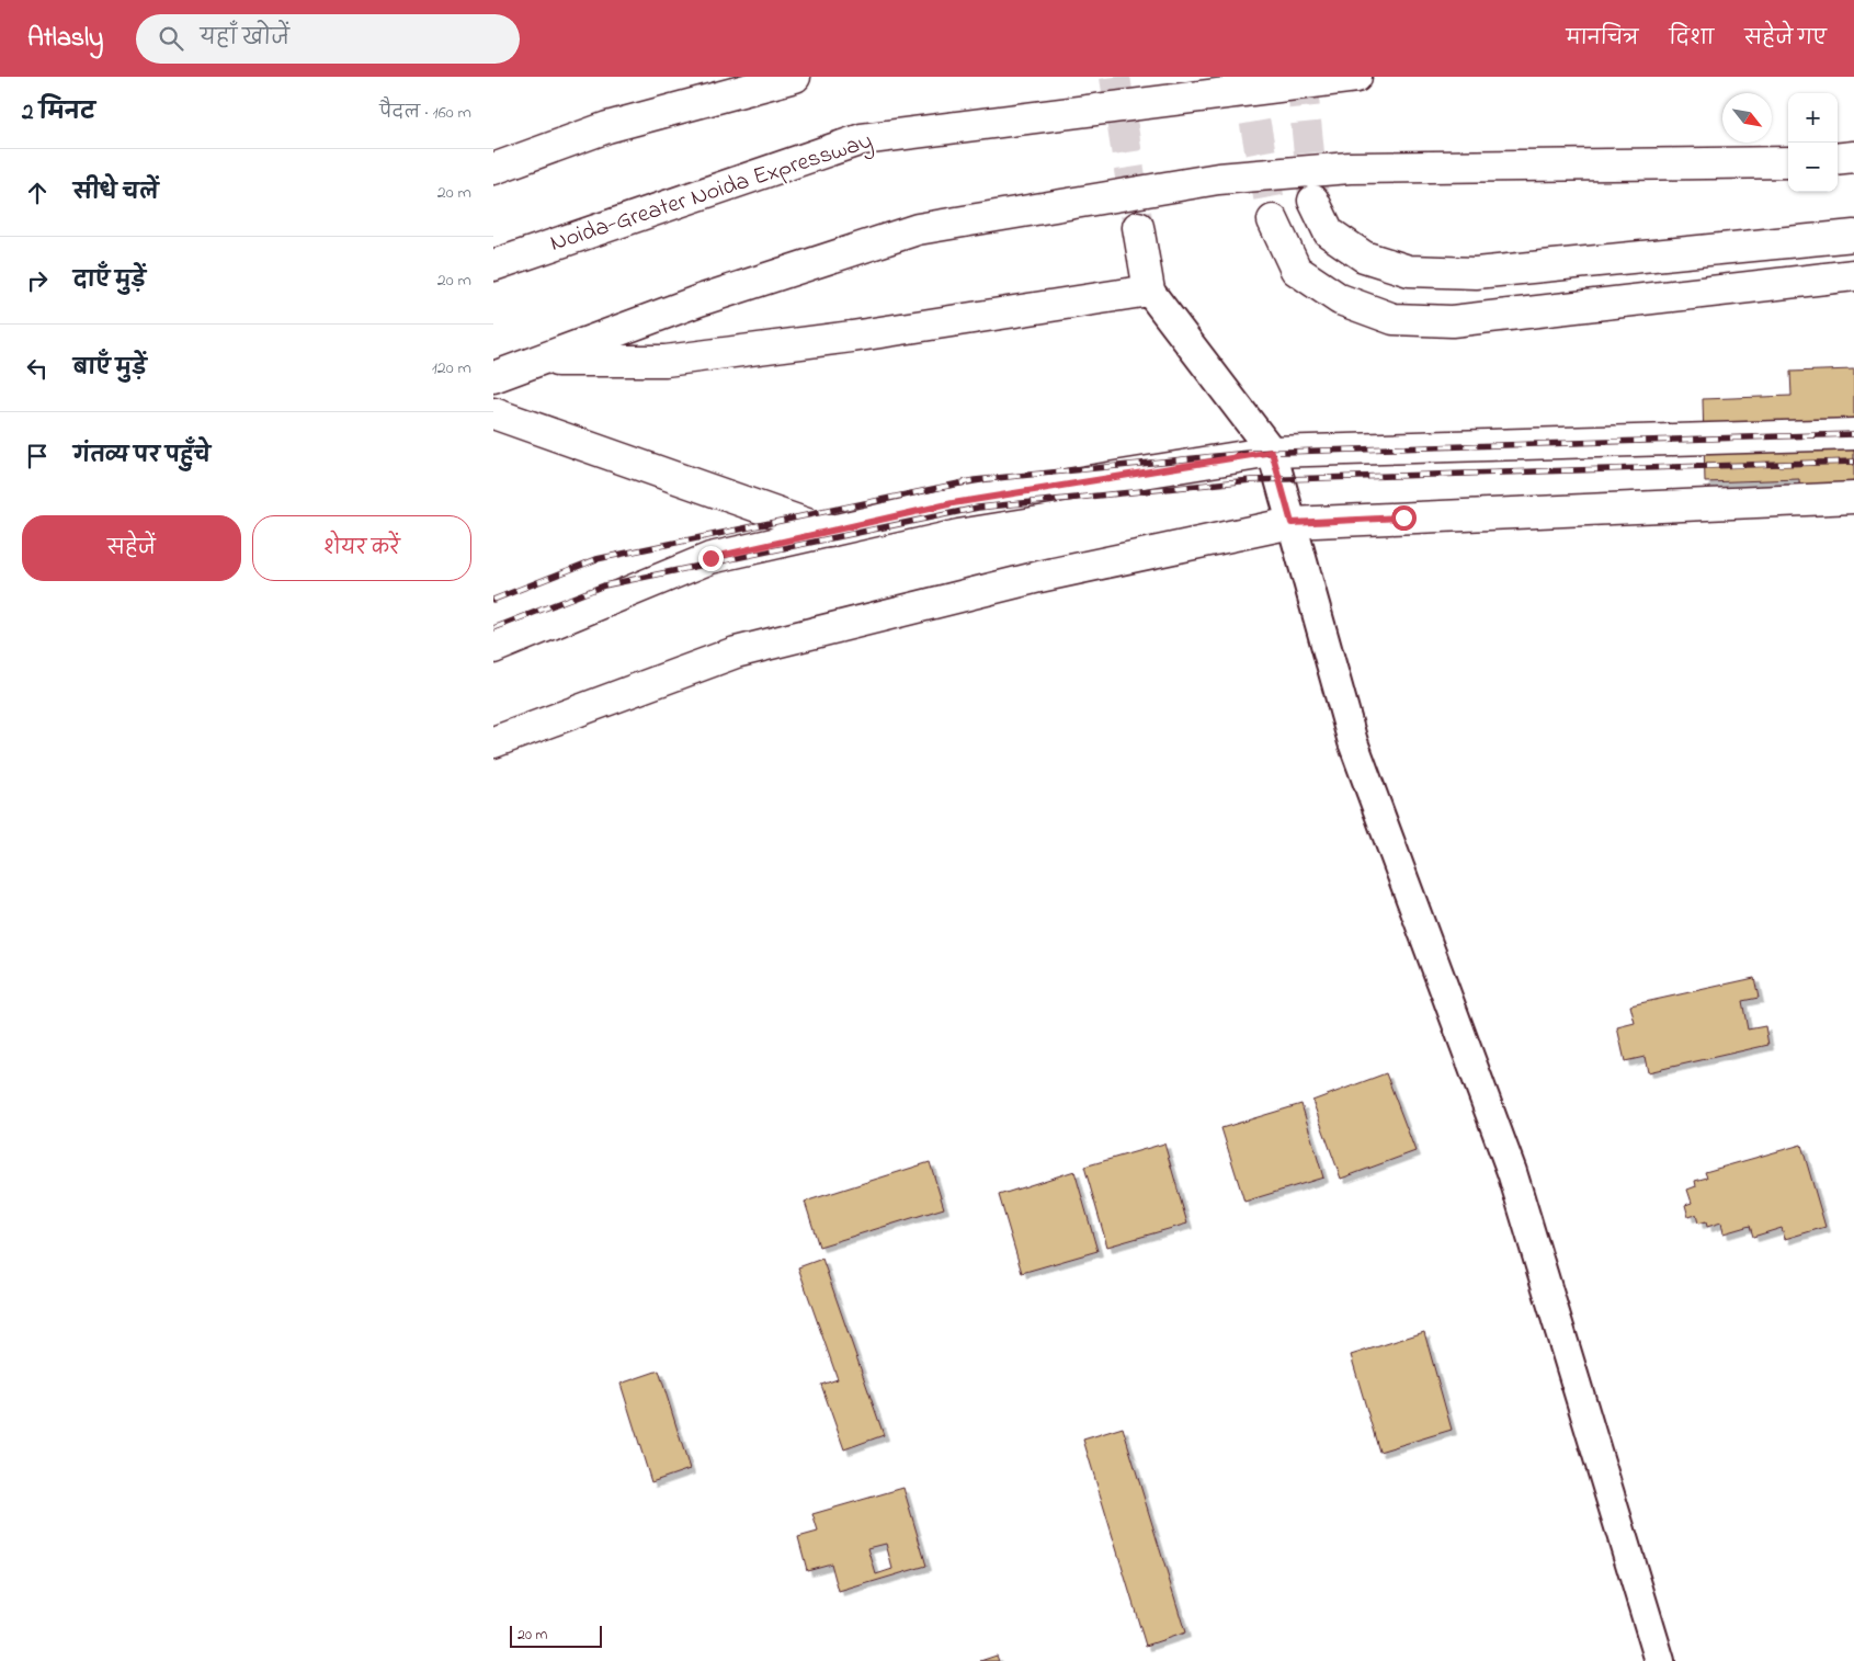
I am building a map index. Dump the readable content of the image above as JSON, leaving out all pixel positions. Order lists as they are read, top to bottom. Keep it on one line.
{"streets":{"main road":["Noida-Greater Noida Expressway"]},"scale_bar":"20 m","north":"bottom right","page":{"header":"Atlasly","search":"यहाँ खोजें","nav":["मानचित्र","दिशा","सहेजे गए"],"heading":["2 मिनट","पैदल · 160 m"],"map_buttons":["+","−"],"list":[["सीधे चलें","20 m"],["दाएँ मुड़ें","20 m"],["बाएँ मुड़ें","120 m"],"गंतव्य पर पहुँचे"],"buttons":["सहेजें","शेयर करें"],"scale":"20 m"}}
